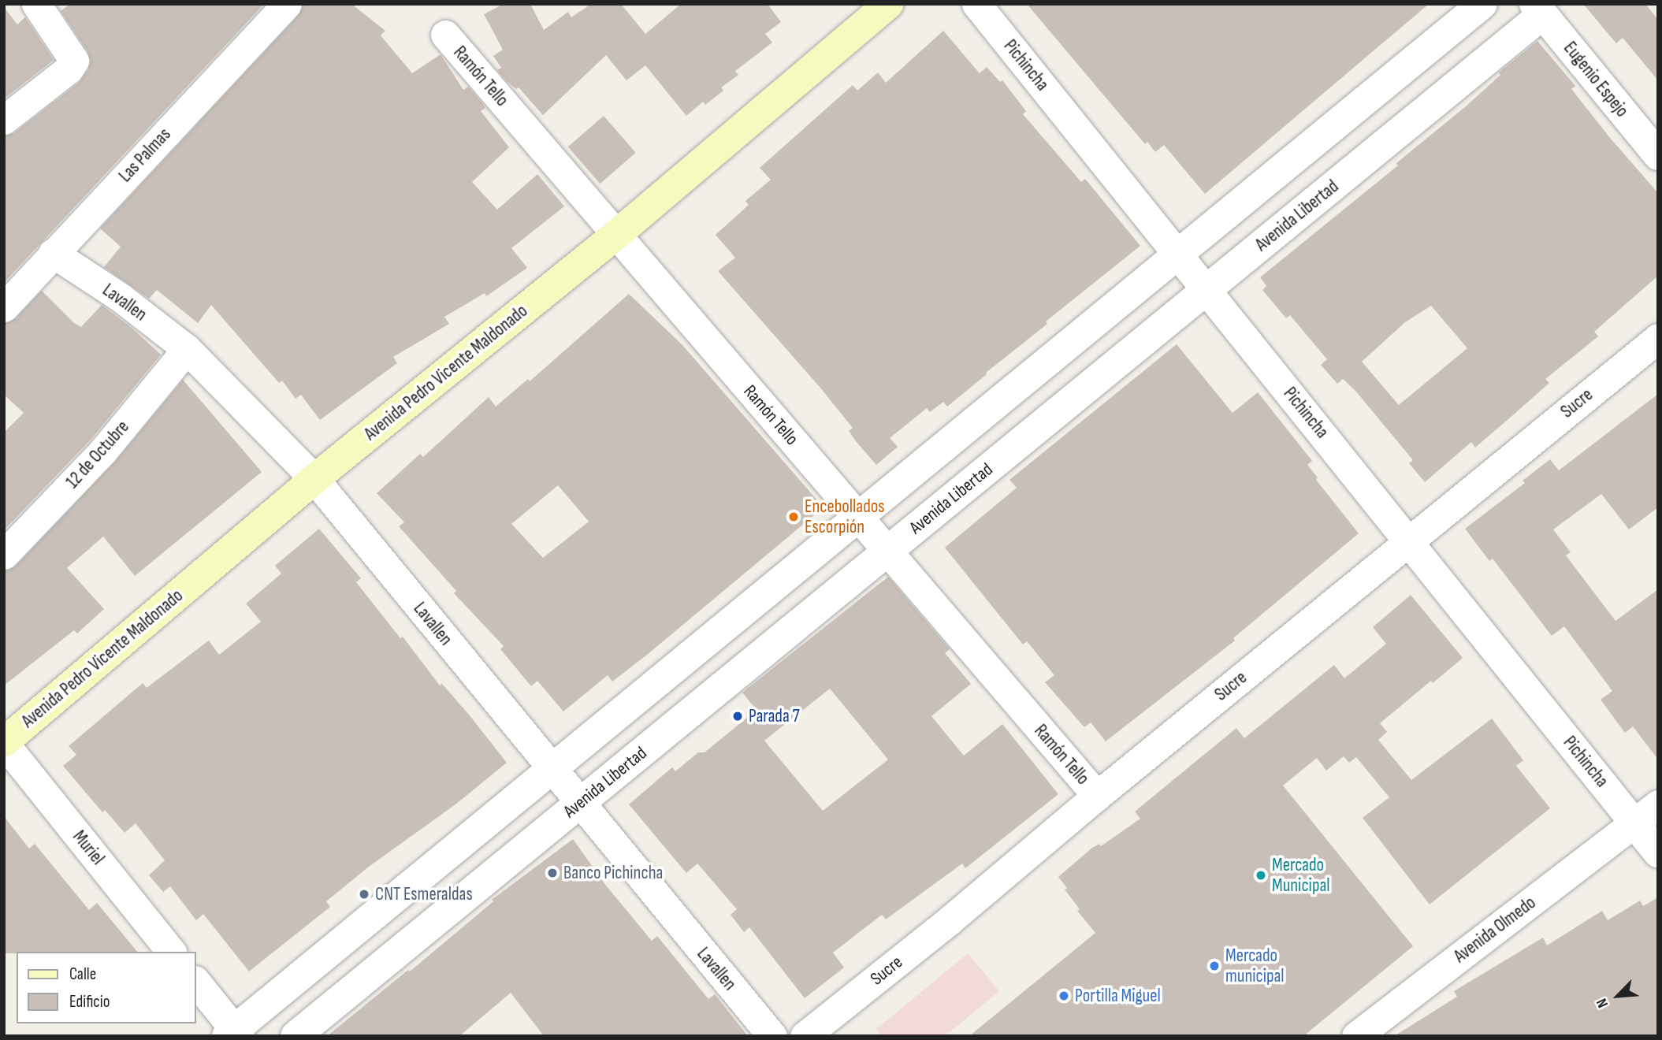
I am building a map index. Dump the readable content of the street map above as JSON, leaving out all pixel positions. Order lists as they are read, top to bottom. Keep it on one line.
{"streets":{"main road":["Avenida Pedro Vicente Maldonado"],"street":["Pichincha","Ramón Tello","Eugenio Espejo","Las Palmas","Avenida Libertad","Lavallen","Sucre","12 de Octubre","Muriel","Avenida Olmedo"]},"crossings":[["Pichincha","Avenida Libertad"],["Pichincha","Sucre"],["Pichincha","Avenida Olmedo"],["Ramón Tello","Avenida Libertad"],["Ramón Tello","Avenida Pedro Vicente Maldonado"],["Ramón Tello","Sucre"],["Eugenio Espejo","Avenida Libertad"],["Las Palmas","Lavallen"],["Avenida Libertad","Lavallen"],["Lavallen","Avenida Pedro Vicente Maldonado"],["Lavallen","12 de Octubre"],["Avenida Pedro Vicente Maldonado","Muriel"]],"places":["Encebollados Escorpión","Parada 7","Banco Pichincha","Mercado Municipal","CNT Esmeraldas","Mercado municipal","Portilla Miguel"],"legend":["Calle","Edificio"],"north":"bottom left"}
